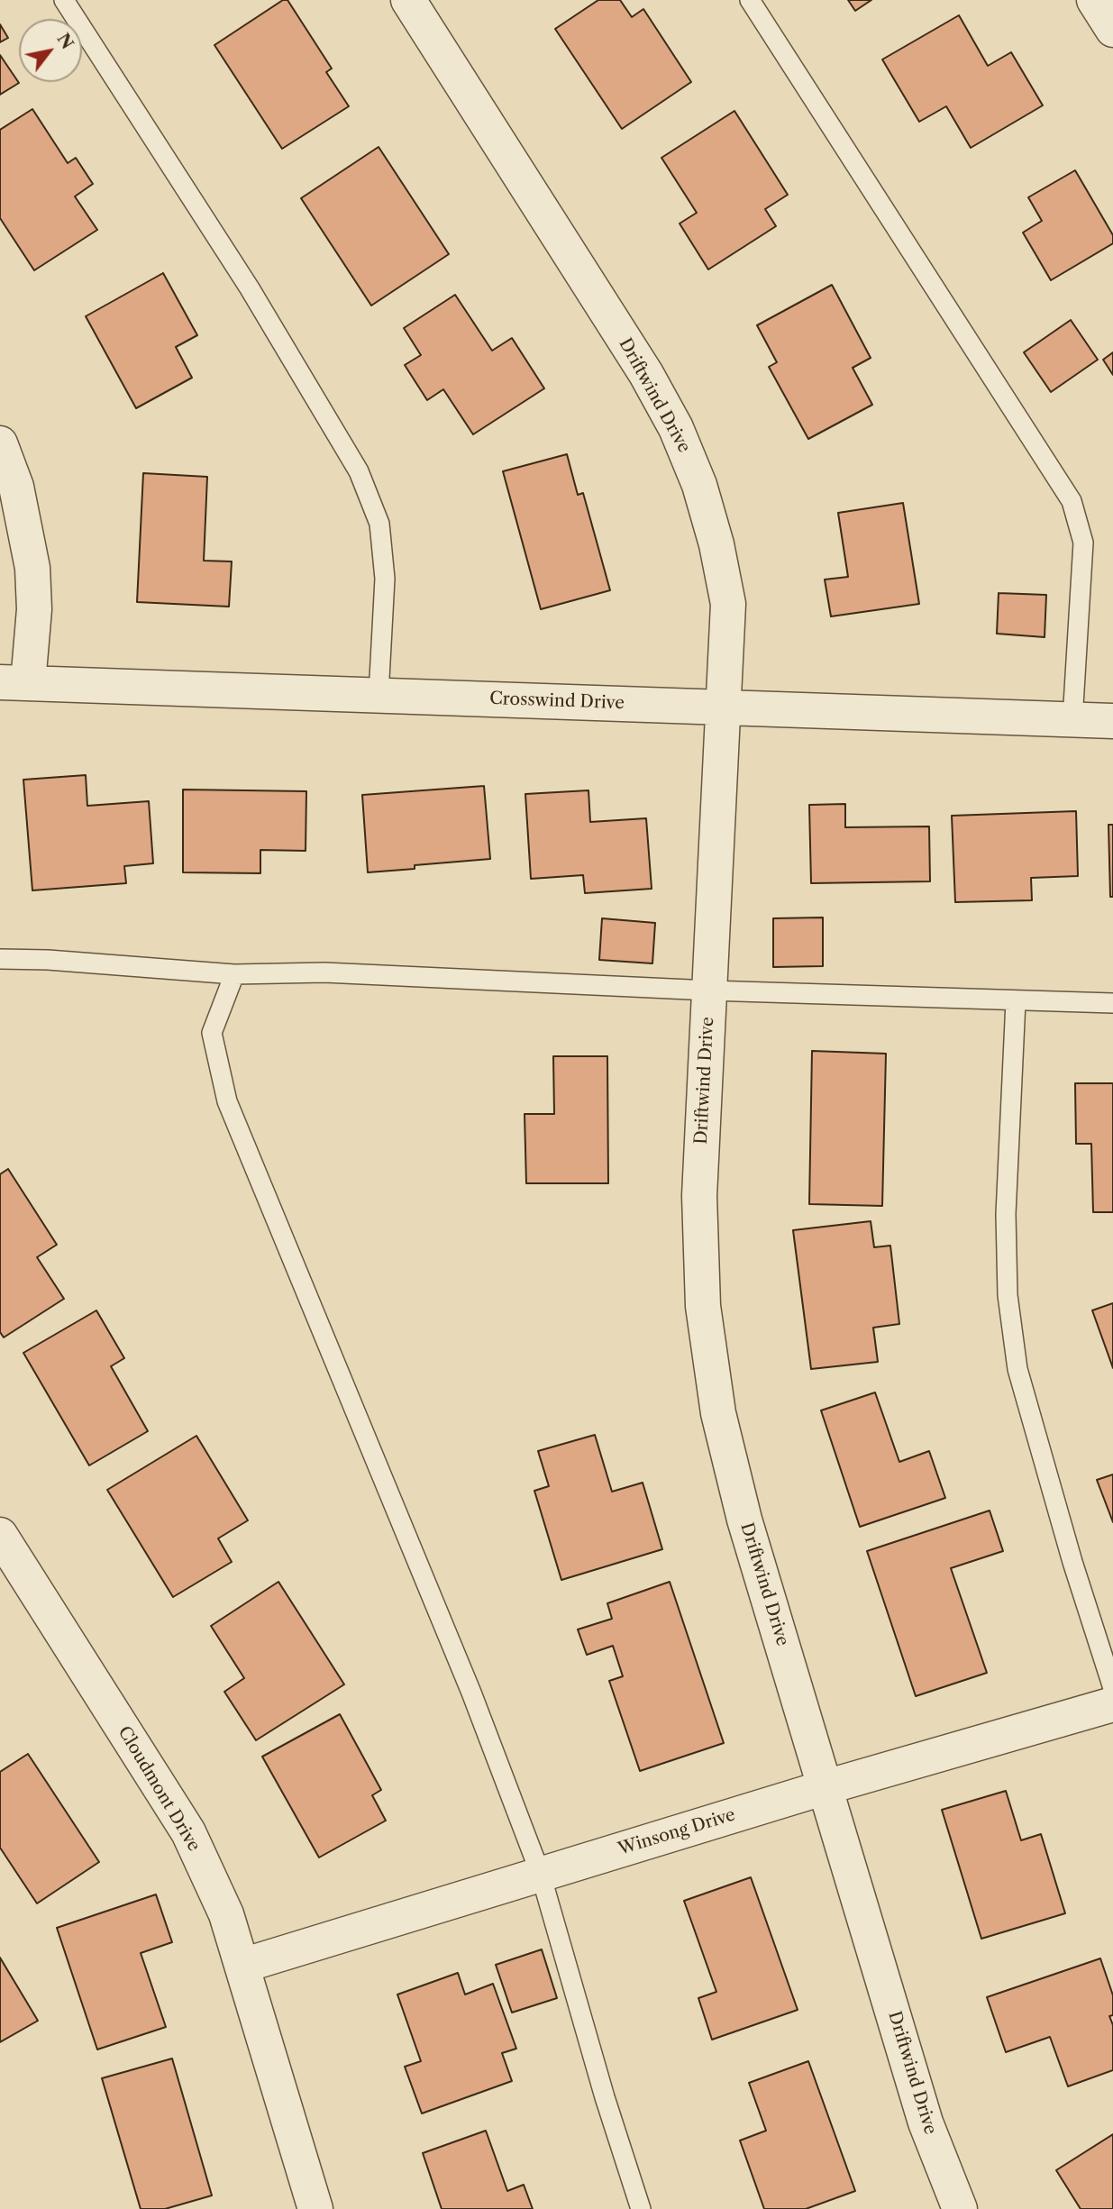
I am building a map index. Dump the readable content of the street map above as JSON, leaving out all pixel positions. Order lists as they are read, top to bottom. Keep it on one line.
{"streets":{"street":["Driftwind Drive","Crosswind Drive","Cloudmont Drive","Winsong Drive"]},"crossings":[["Driftwind Drive","Crosswind Drive"],["Driftwind Drive","Winsong Drive"],["Cloudmont Drive","Winsong Drive"]],"north":"top right"}
